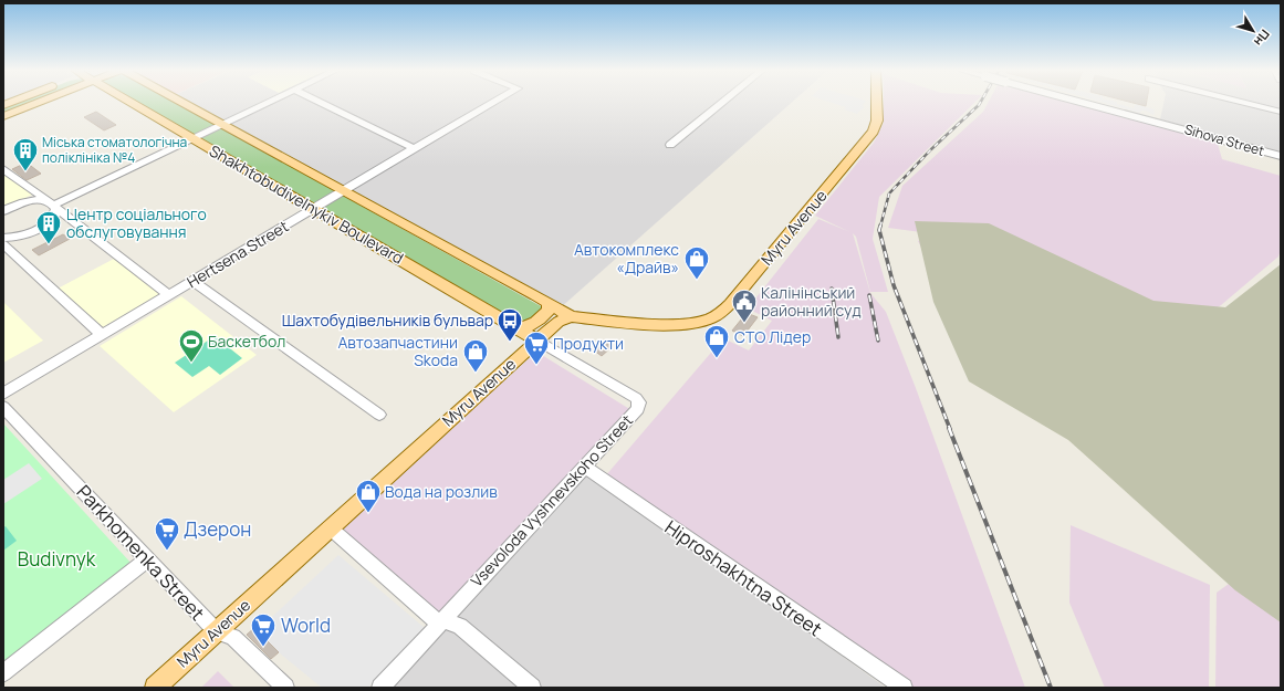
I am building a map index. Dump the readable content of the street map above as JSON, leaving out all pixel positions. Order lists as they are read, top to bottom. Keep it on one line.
{"streets":{"main road":["Shakhtobudivelnykiv Boulevard","Myru Avenue"],"street":["Sihova Street","Hertsena Street","Vsevoloda Vyshnevskoho Street","Parkhomenka Street","Hiproshakhtna Street"]},"crossings":[["Shakhtobudivelnykiv Boulevard","Myru Avenue"],["Shakhtobudivelnykiv Boulevard","Hertsena Street"],["Shakhtobudivelnykiv Boulevard","Vsevoloda Vyshnevskoho Street"],["Myru Avenue","Vsevoloda Vyshnevskoho Street"],["Myru Avenue","Parkhomenka Street"],["Vsevoloda Vyshnevskoho Street","Hiproshakhtna Street"]],"parks":["Budivnyk"],"places":{"building":["Міська стоматологічна поліклініка №4","Центр соціального обслуговування"],"shop":["Автокомплекс «Драйв»","СТО Лідер","Автозапчастини Skoda","Вода на розлив"],"public building":["Калінінський районний суд"],"bus stop":["Шахтобудівельників бульвар"],"sports":["Баскетбол"],"supermarket":["Продукти","Дзерон","World"]},"north":"bottom right"}
